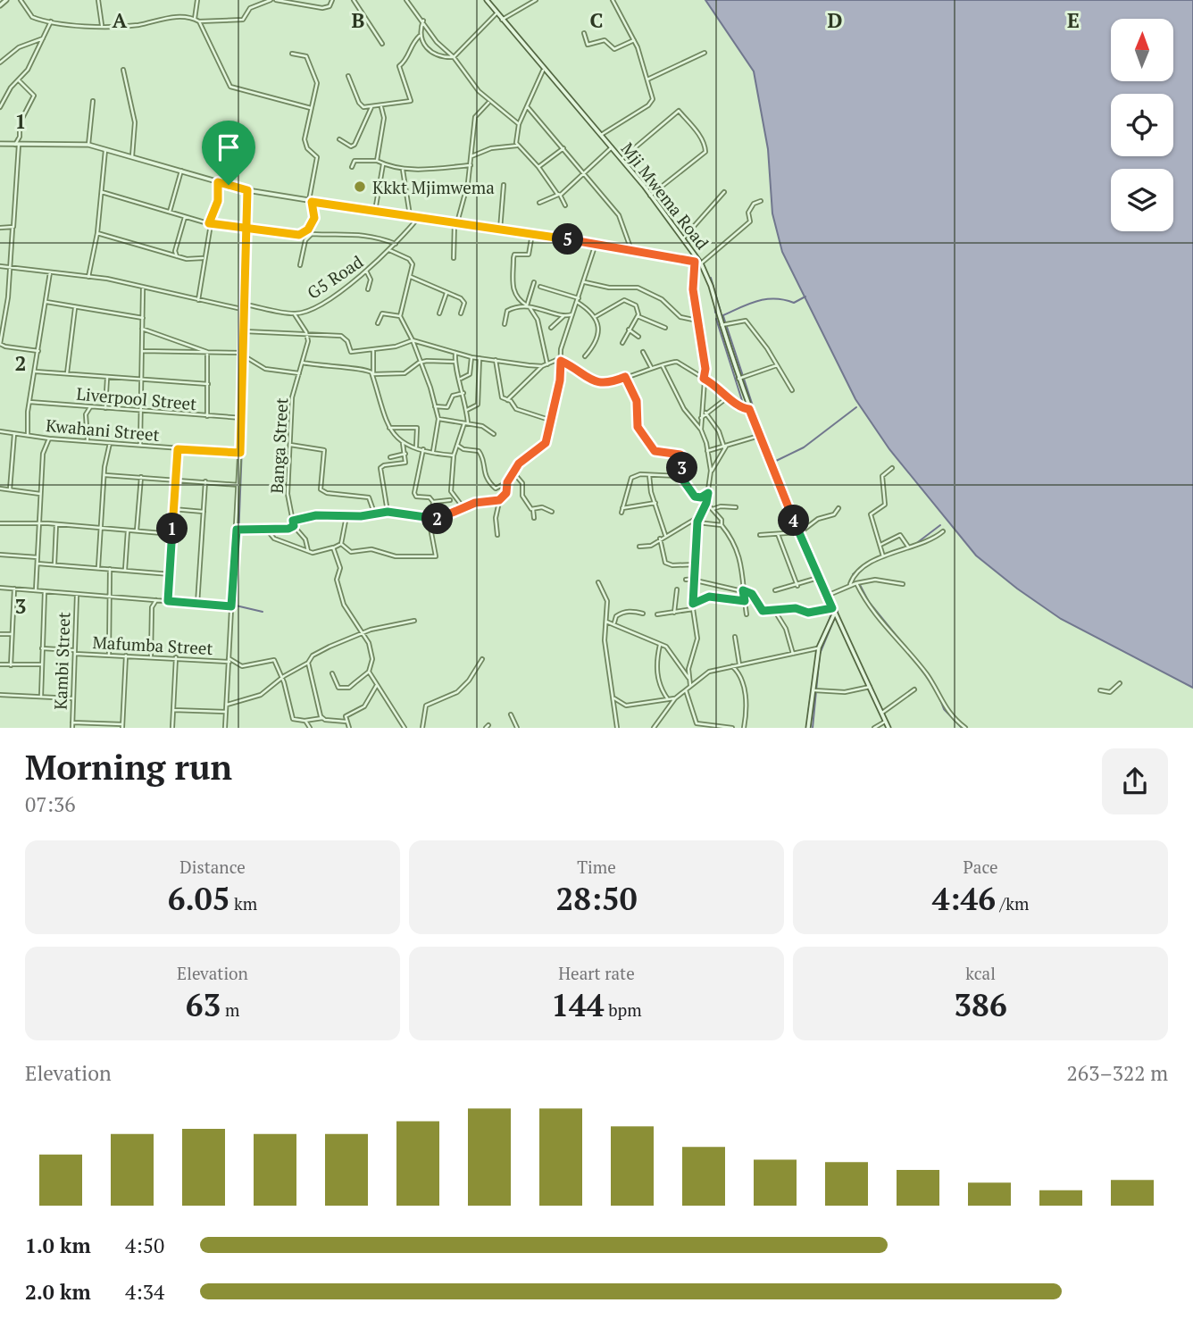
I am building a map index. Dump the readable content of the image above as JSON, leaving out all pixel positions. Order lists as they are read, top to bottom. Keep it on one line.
{"streets":{"main road":["Mji Mwema Road"],"street":["G5 Road","Liverpool Street","Kwahani Street","Banga Street","Mafumba Street","Kambi Street"]},"crossings":[["Mafumba Street","Kambi Street"]],"places":["Kkkt Mjimwema"],"north":"top","page":{"pins":["5","3","2","4","1"],"heading":["Morning run","07:36"],"stats":[["Distance","6.05 km"],["Time","28:50"],["Pace","4:46 /km"],["Elevation","63 m"],["Heart rate","144 bpm"],["kcal","386"]],"chart":["Elevation","263–322 m"],"list":[{"name":"1.0 km","note":"4:50"},{"name":"2.0 km","note":"4:34"}]},"grid":{"columns":["A","B","C","D","E"],"rows":["1","2","3"]}}
